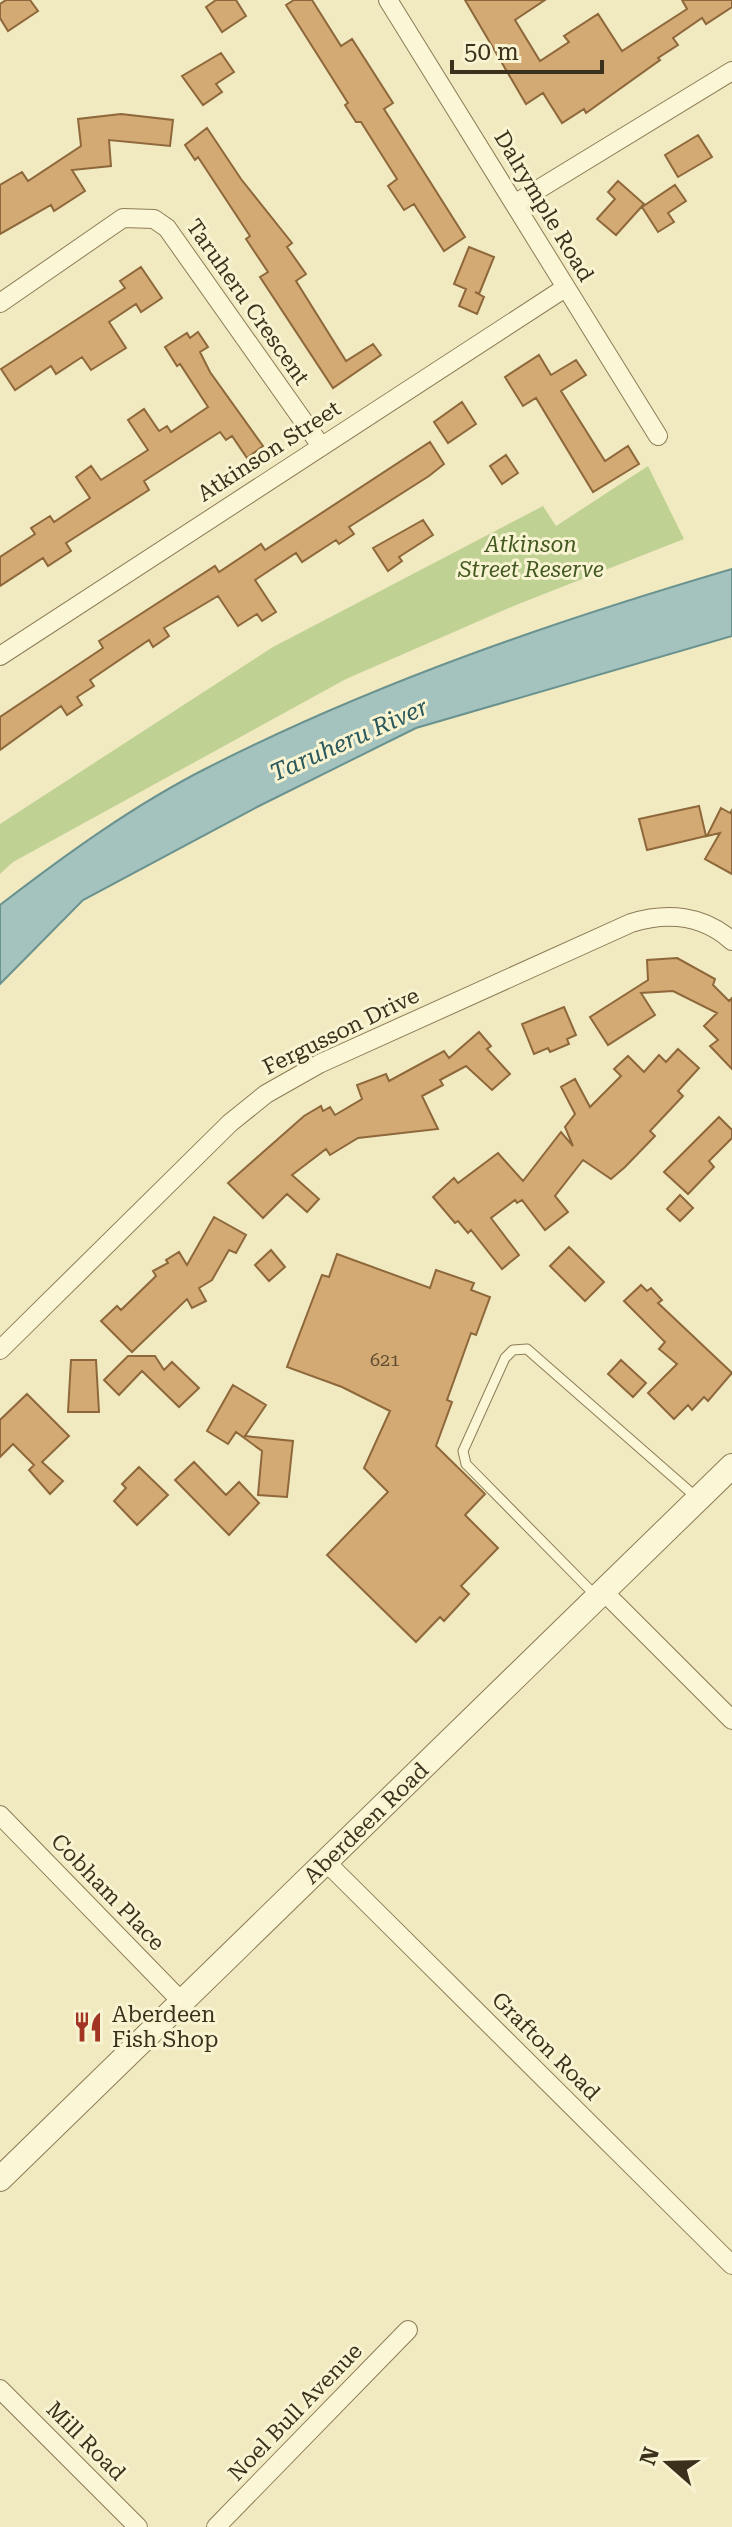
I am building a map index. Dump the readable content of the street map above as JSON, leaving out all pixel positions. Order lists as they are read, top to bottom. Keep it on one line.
{"streets":{"street":["Dalrymple Road","Taruheru Crescent","Atkinson Street","Fergusson Drive","Aberdeen Road","Cobham Place","Grafton Road","Noel Bull Avenue","Mill Road"]},"crossings":[["Dalrymple Road","Atkinson Street"],["Taruheru Crescent","Atkinson Street"],["Aberdeen Road","Cobham Place"],["Aberdeen Road","Grafton Road"]],"water":["Taruheru River"],"parks":["Atkinson Street Reserve"],"places":{"restaurant":["Aberdeen Fish Shop"]},"house_numbers":["621"],"scale_bar":"50 m","north":"left"}
